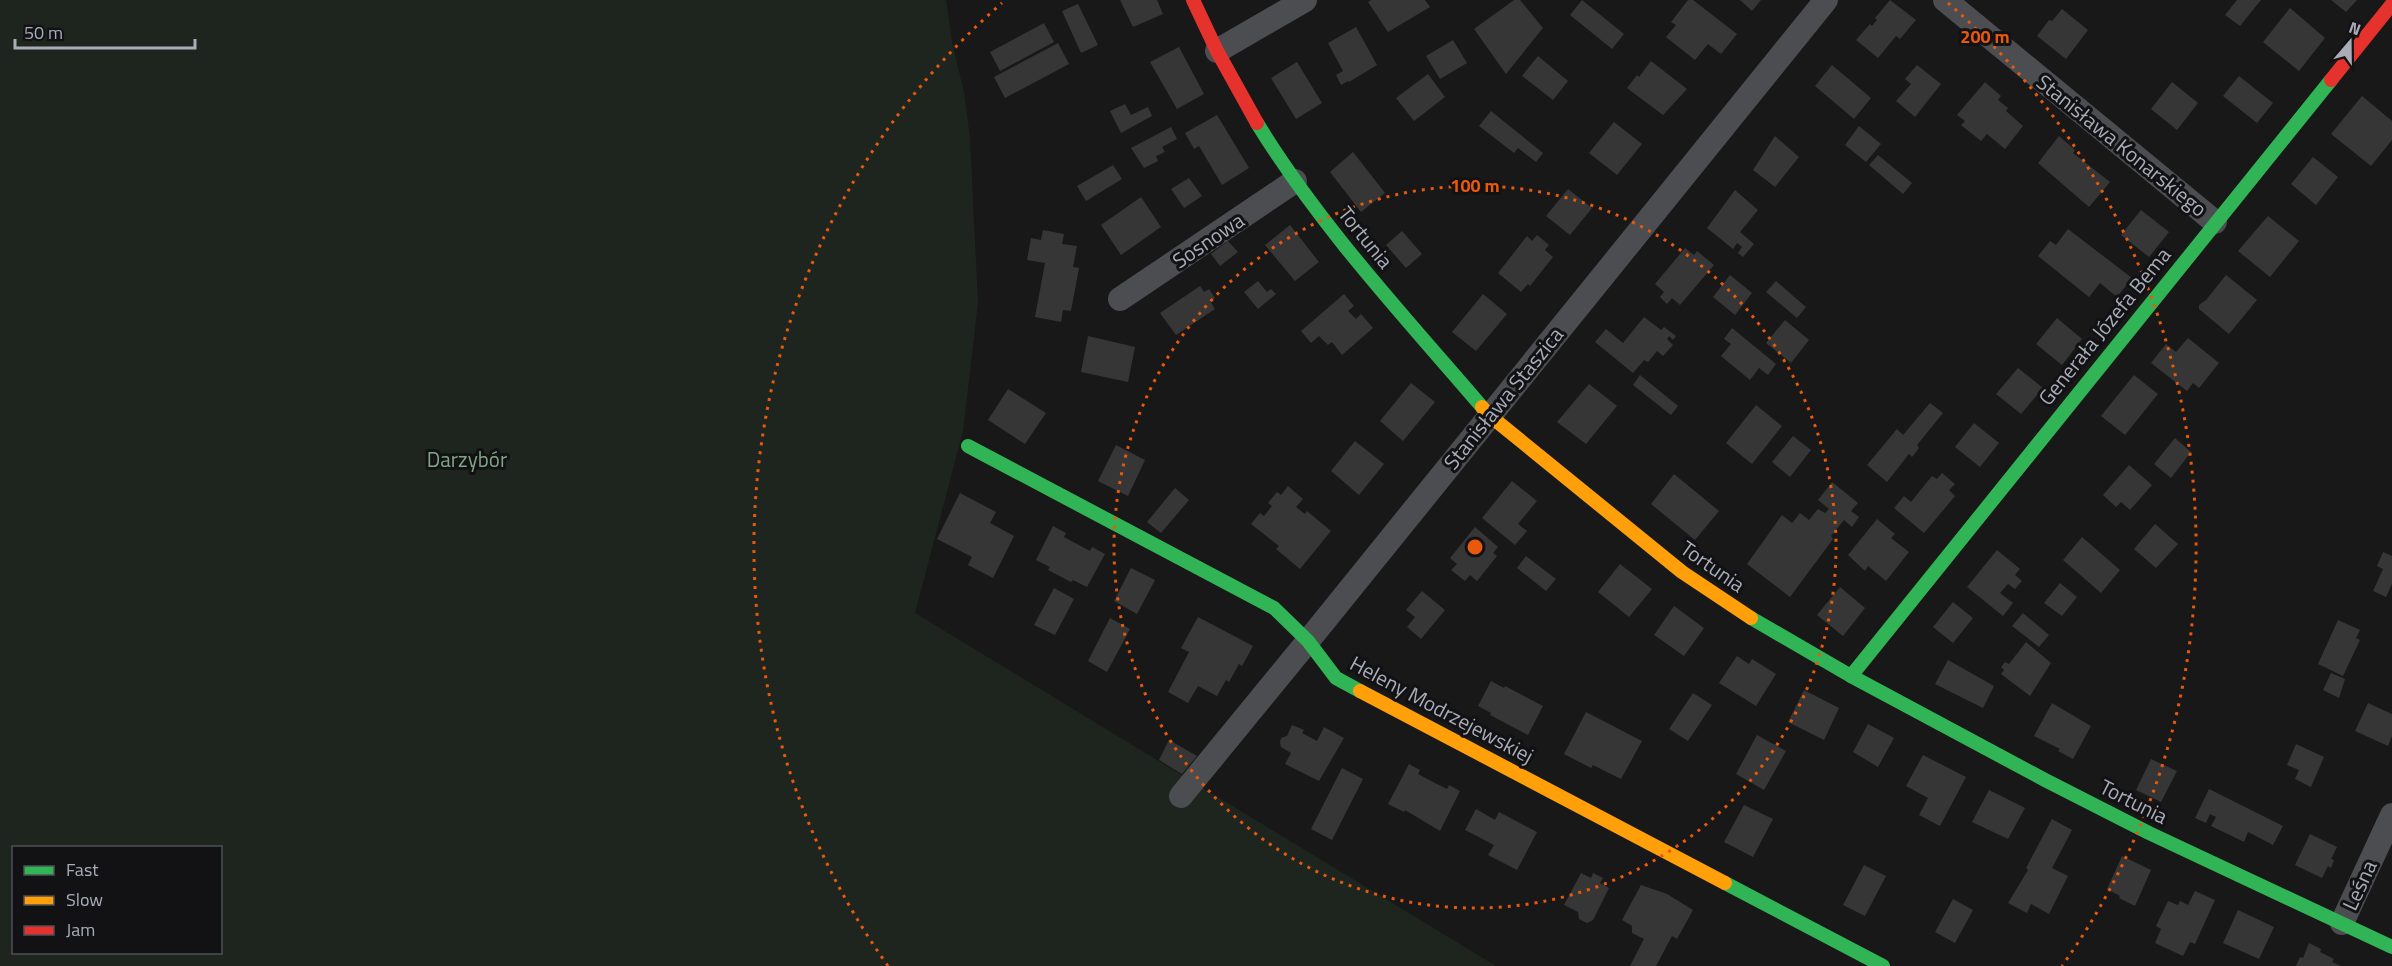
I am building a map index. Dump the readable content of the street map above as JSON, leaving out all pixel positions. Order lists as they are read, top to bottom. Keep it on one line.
{"streets":{"street":["Stanisława Konarskiego","Tortunia","Sosnowa","Generała Józefa Bema","Stanisława Staszica","Heleny Modrzejewskiej","Leśna"]},"crossings":[["Stanisława Konarskiego","Generała Józefa Bema"],["Tortunia","Sosnowa"],["Tortunia","Generała Józefa Bema"],["Tortunia","Stanisława Staszica"],["Tortunia","Leśna"],["Stanisława Staszica","Heleny Modrzejewskiej"]],"parks":["Darzybór"],"legend":["Fast","Slow","Jam"],"scale_bar":"50 m","north":"top","rings":["200 m","100 m"]}
